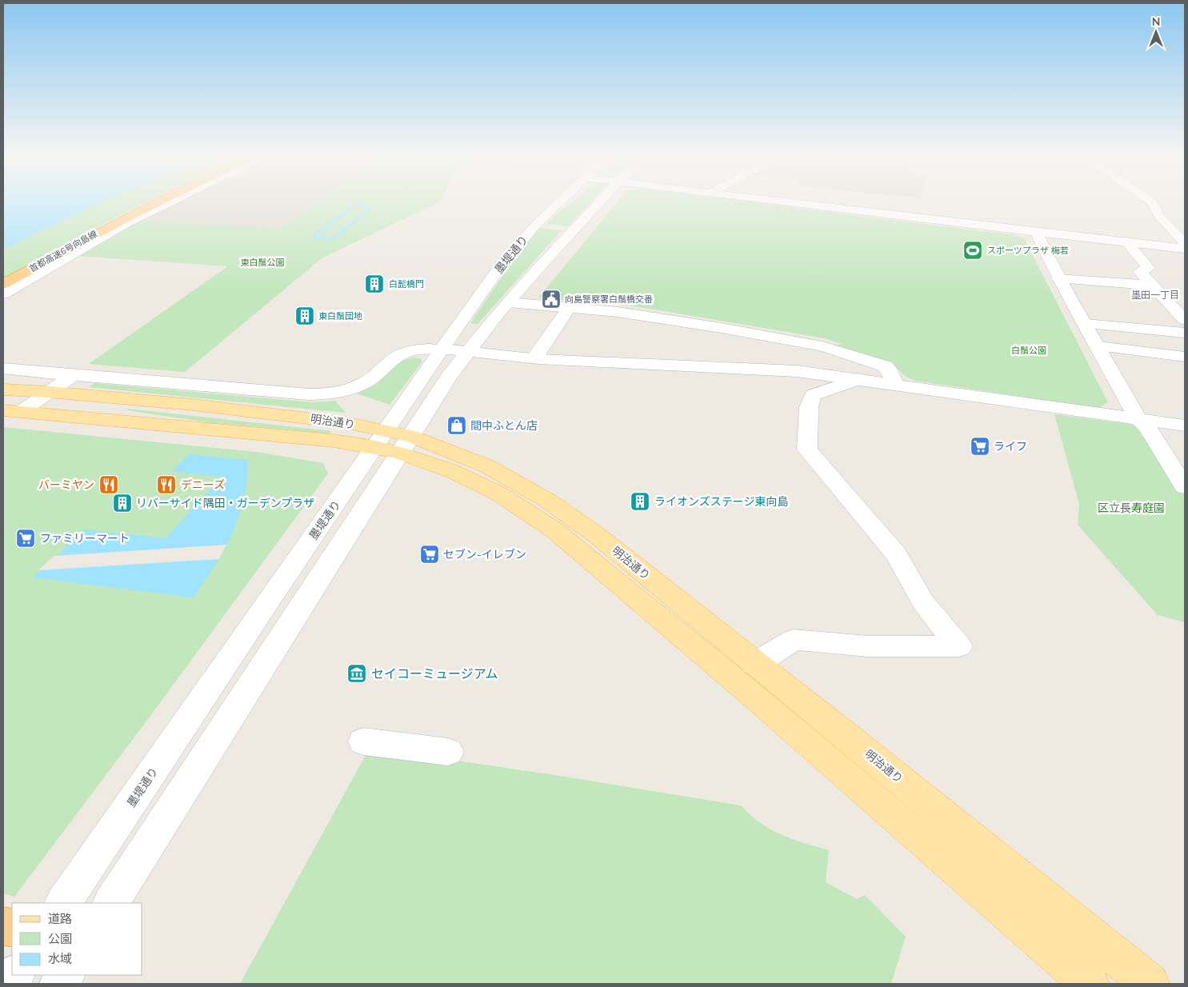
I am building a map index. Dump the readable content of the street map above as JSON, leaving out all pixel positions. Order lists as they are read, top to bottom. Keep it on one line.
{"streets":{"highway":["首都高速6号向島線"],"main road":["明治通り"],"street":["墨堤通り"]},"crossings":[["墨堤通り","明治通り"]],"districts":["墨田一丁目"],"parks":["東白鬚公園","白鬚公園","区立長寿庭園"],"places":{"sports":["スポーツプラザ 梅若"],"building":["白髭橋門","東白鬚団地","ライオンズステージ東向島","リバーサイド隅田・ガーデンプラザ"],"public building":["向島警察署白鬚橋交番"],"shop":["間中ふとん店"],"supermarket":["ライフ","ファミリーマート","セブン-イレブン"],"restaurant":["バーミヤン","デニーズ"],"museum":["セイコーミュージアム"]},"legend":["道路","公園","水域"],"north":"top"}
